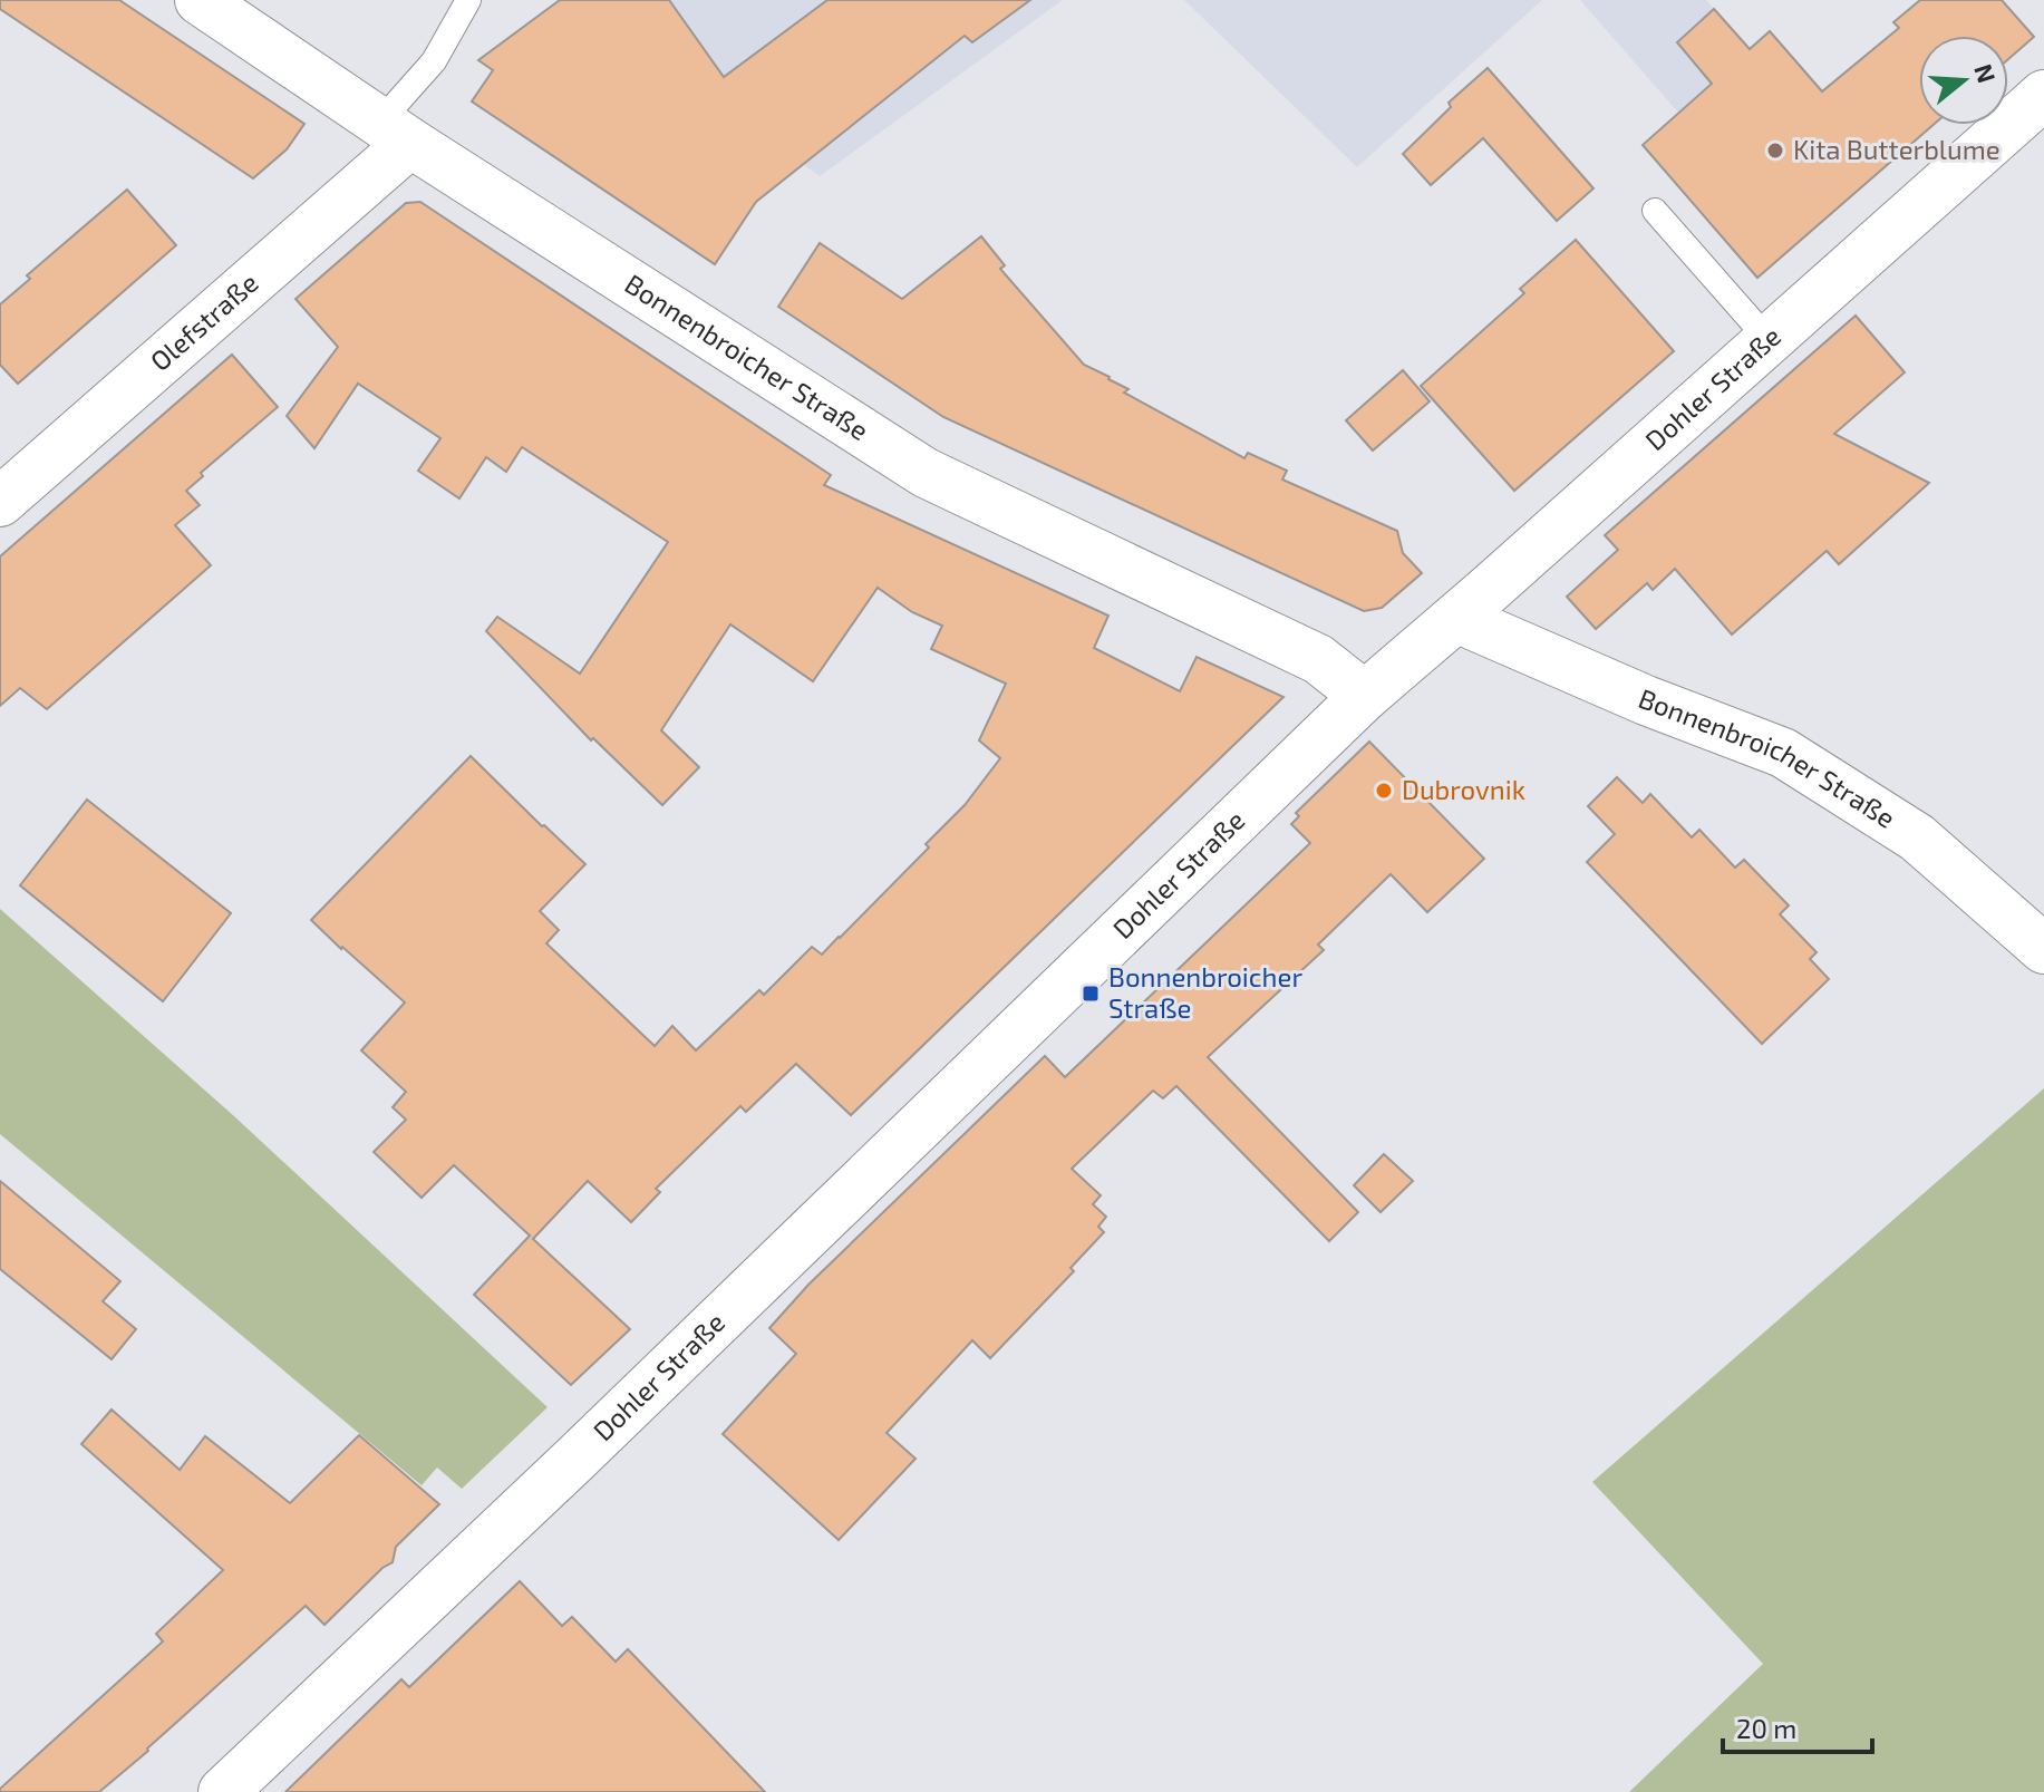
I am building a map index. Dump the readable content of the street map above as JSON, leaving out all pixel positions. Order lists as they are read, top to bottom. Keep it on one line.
{"streets":{"street":["Olefstraße","Bonnenbroicher Straße","Dohler Straße"]},"crossings":[["Olefstraße","Bonnenbroicher Straße"],["Bonnenbroicher Straße","Dohler Straße"]],"places":{"other":["Kita Butterblume","Dubrovnik"],"transit":["Bonnenbroicher Straße"]},"scale_bar":"20 m","north":"right"}
